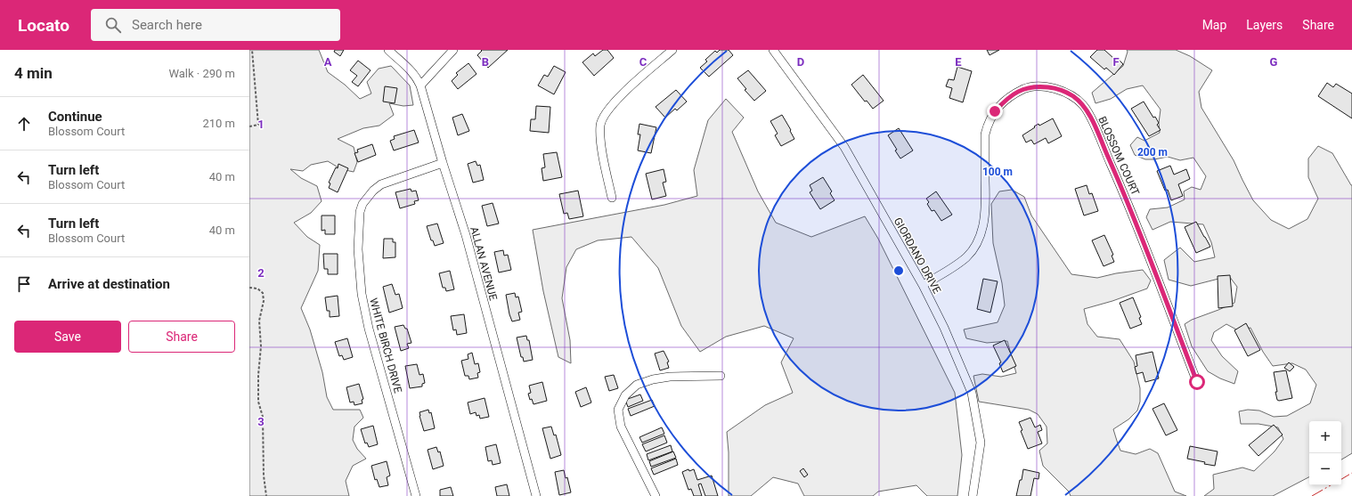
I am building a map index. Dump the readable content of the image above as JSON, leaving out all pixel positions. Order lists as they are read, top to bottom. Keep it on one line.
{"streets":{"street":["BLOSSOM COURT","GIORDANO DRIVE","ALLAN AVENUE","WHITE BIRCH DRIVE"]},"crossings":[["BLOSSOM COURT","GIORDANO DRIVE"],["ALLAN AVENUE","WHITE BIRCH DRIVE"]],"page":{"header":"Locato","search":"Search here","nav":["Map","Layers","Share"],"heading":["4 min","Walk · 290 m"],"list":[["Continue","Blossom Court","210 m"],["Turn left","Blossom Court","40 m"],["Turn left","Blossom Court","40 m"],"Arrive at destination"],"buttons":["Save","Share"],"map_buttons":["+","−"]},"grid":{"columns":["A","B","C","D","E","F","G"],"rows":["1","2","3"]},"rings":["200 m","100 m"]}
